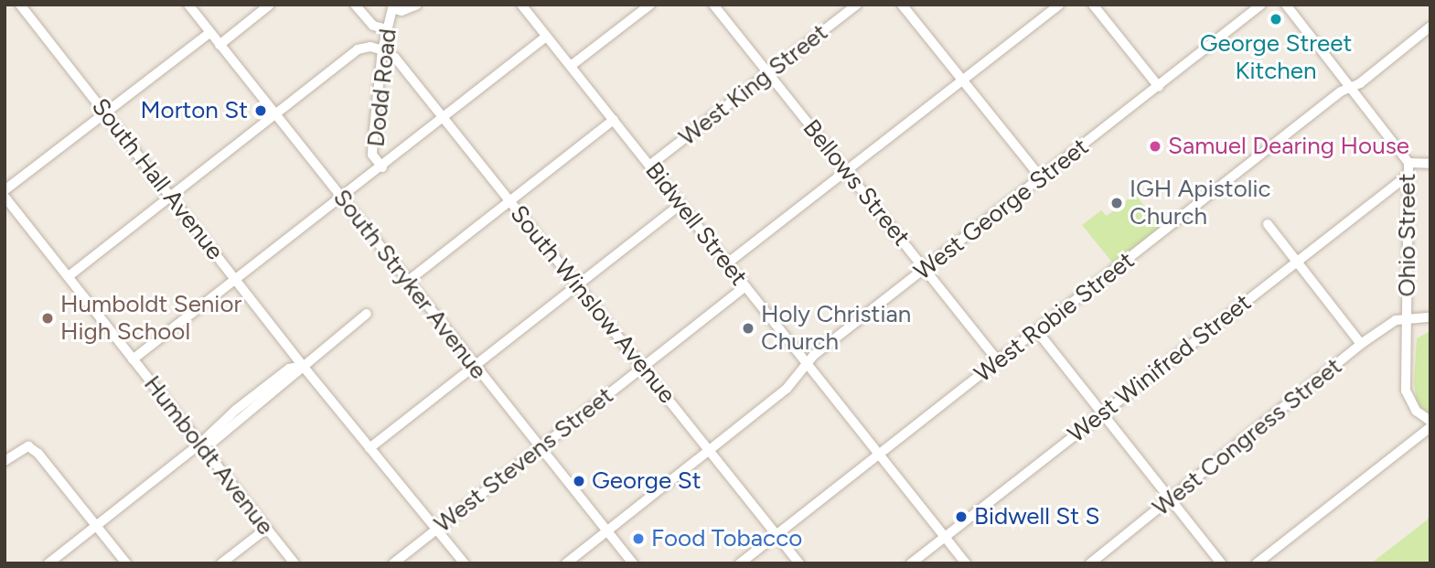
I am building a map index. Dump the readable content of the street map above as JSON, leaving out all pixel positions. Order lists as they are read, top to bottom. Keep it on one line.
{"streets":{"street":["West King Street","Dodd Road","South Hall Avenue","Bellows Street","West George Street","Bidwell Street","Ohio Street","South Stryker Avenue","South Winslow Avenue","West Robie Street","West Winifred Street","West Congress Street","Humboldt Avenue","West Stevens Street"]},"crossings":[["West King Street","Bellows Street"],["West King Street","Bidwell Street"],["Dodd Road","South Winslow Avenue"],["South Hall Avenue","West Stevens Street"],["Bellows Street","West George Street"],["Bellows Street","West Robie Street"],["West George Street","Bidwell Street"],["West George Street","South Stryker Avenue"],["West George Street","South Winslow Avenue"],["Bidwell Street","West Robie Street"],["Bidwell Street","West Winifred Street"],["Bidwell Street","West Stevens Street"],["Ohio Street","West Robie Street"],["Ohio Street","West Winifred Street"],["Ohio Street","West Congress Street"],["South Stryker Avenue","West Stevens Street"],["South Winslow Avenue","West Robie Street"],["South Winslow Avenue","West Stevens Street"]],"places":["George Street Kitchen","Morton St","Samuel Dearing House","IGH Apistolic Church","Humboldt Senior High School","Holy Christian Church","George St","Bidwell St S","Food Tobacco"]}
